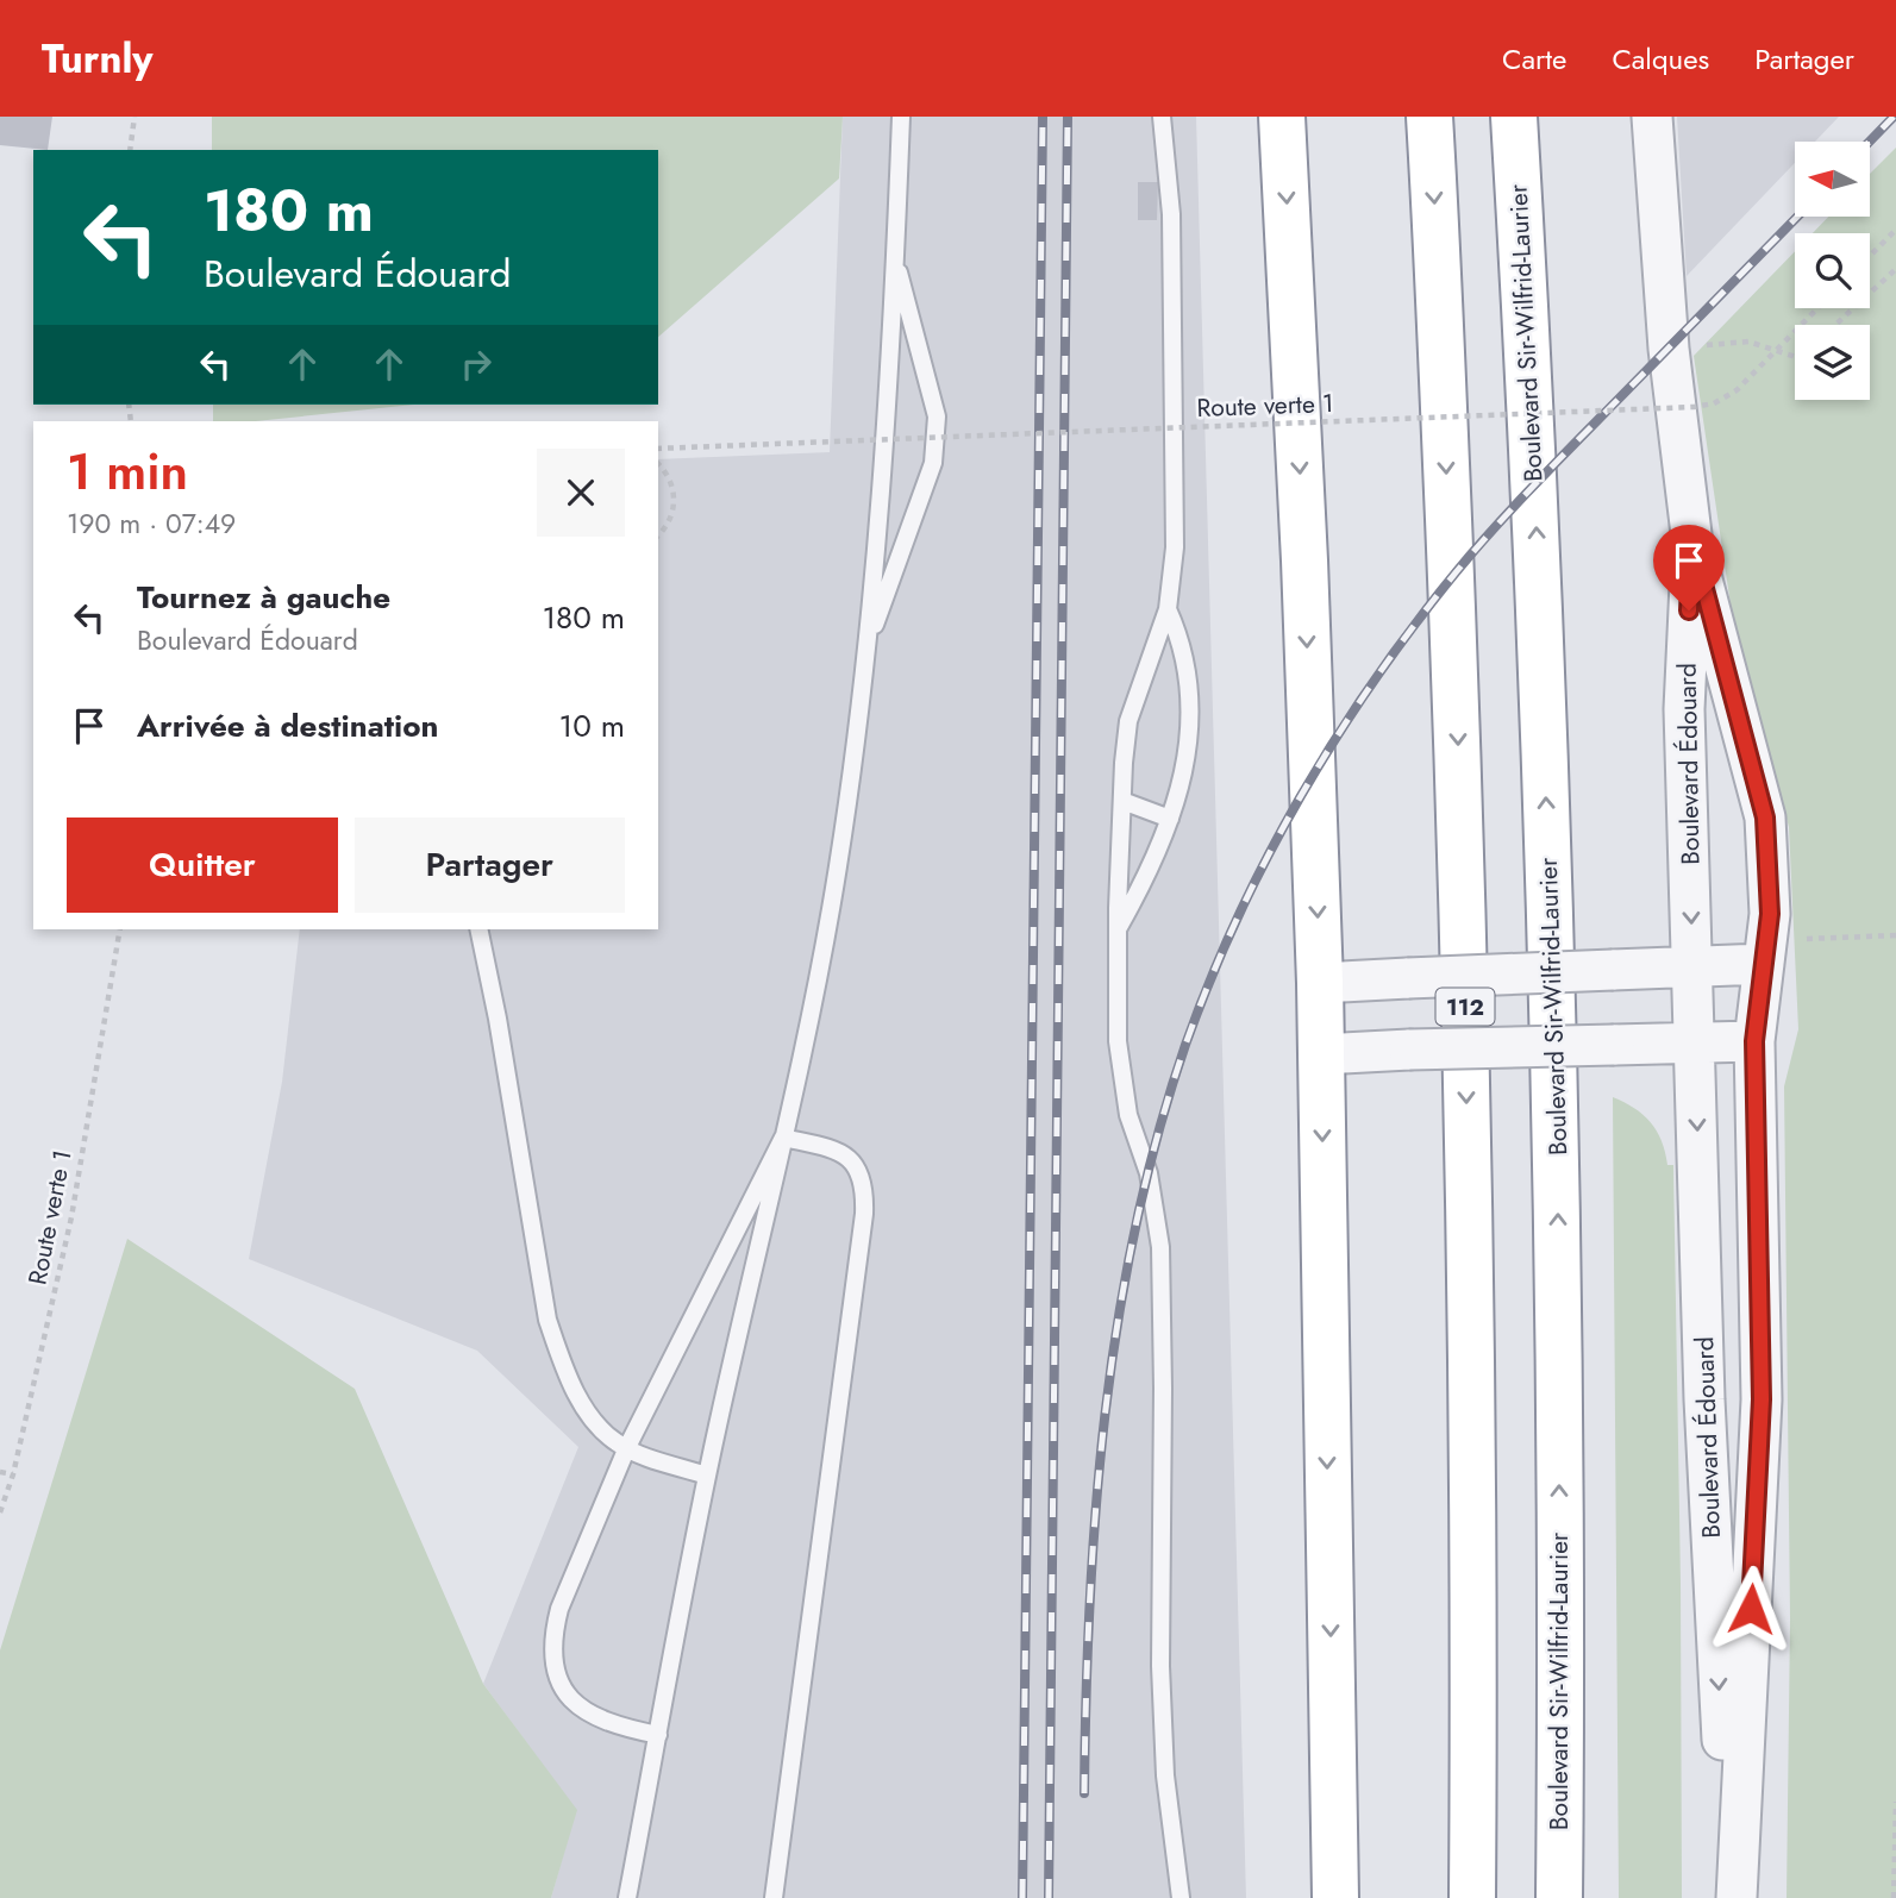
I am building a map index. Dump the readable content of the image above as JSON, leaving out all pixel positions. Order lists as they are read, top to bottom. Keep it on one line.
{"streets":{"highway":["Boulevard Sir-Wilfrid-Laurier","112"],"street":["Boulevard Édouard"],"path":["Route verte 1"]},"north":"left","page":{"header":"Turnly","nav":["Carte","Calques","Partager"],"turn":["180 m","Boulevard Édouard"],"heading":["1 min","190 m · 07:49"],"list":[{"name":"Tournez à gauche","note":"Boulevard Édouard","value":"180 m"},{"name":"Arrivée à destination","value":"10 m"}],"buttons":["Quitter","Partager"]}}
